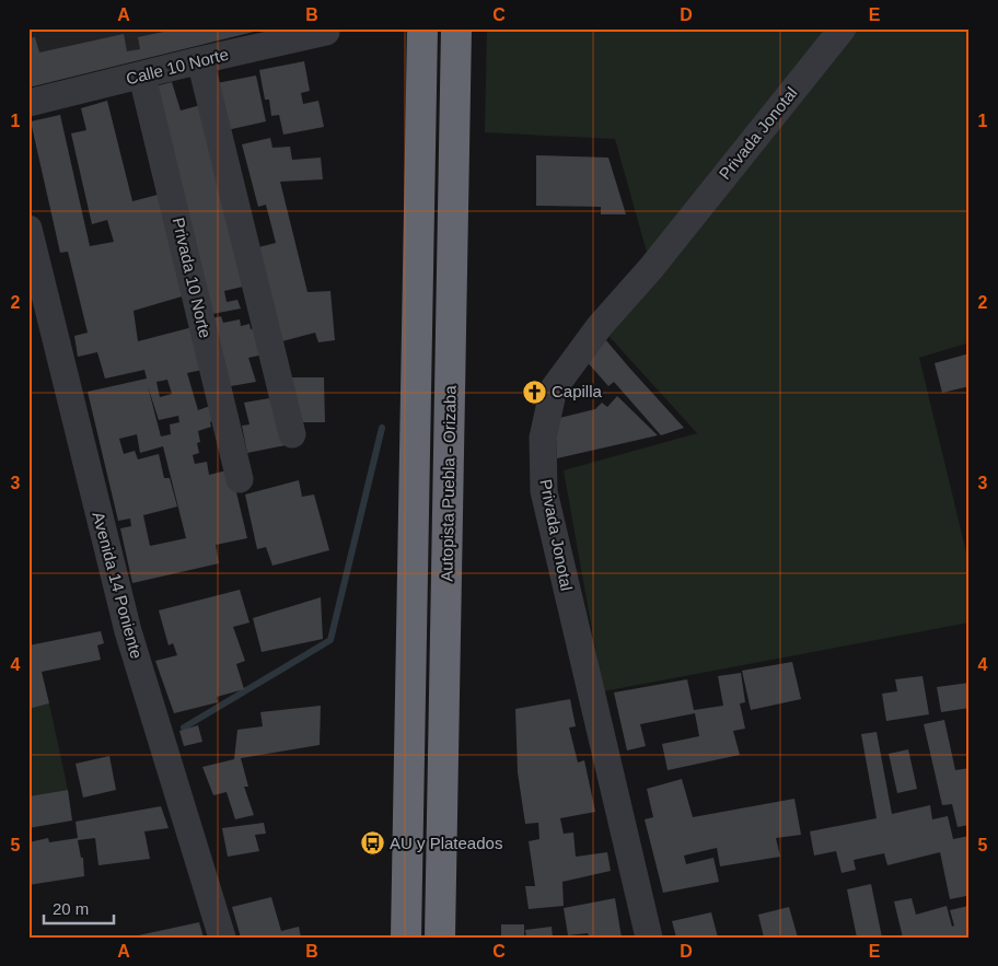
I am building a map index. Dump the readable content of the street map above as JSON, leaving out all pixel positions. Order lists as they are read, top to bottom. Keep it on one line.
{"streets":{"highway":["Autopista Puebla - Orizaba"],"street":["Calle 10 Norte","Privada Jonotal","Privada 10 Norte","Avenida 14 Poniente"]},"crossings":[["Calle 10 Norte","Privada 10 Norte"]],"places":{"church":["Capilla"],"bus stop":["AU y Plateados"]},"scale_bar":"20 m","grid":{"columns":["A","B","C","D","E"],"rows":["1","2","3","4","5"]}}
